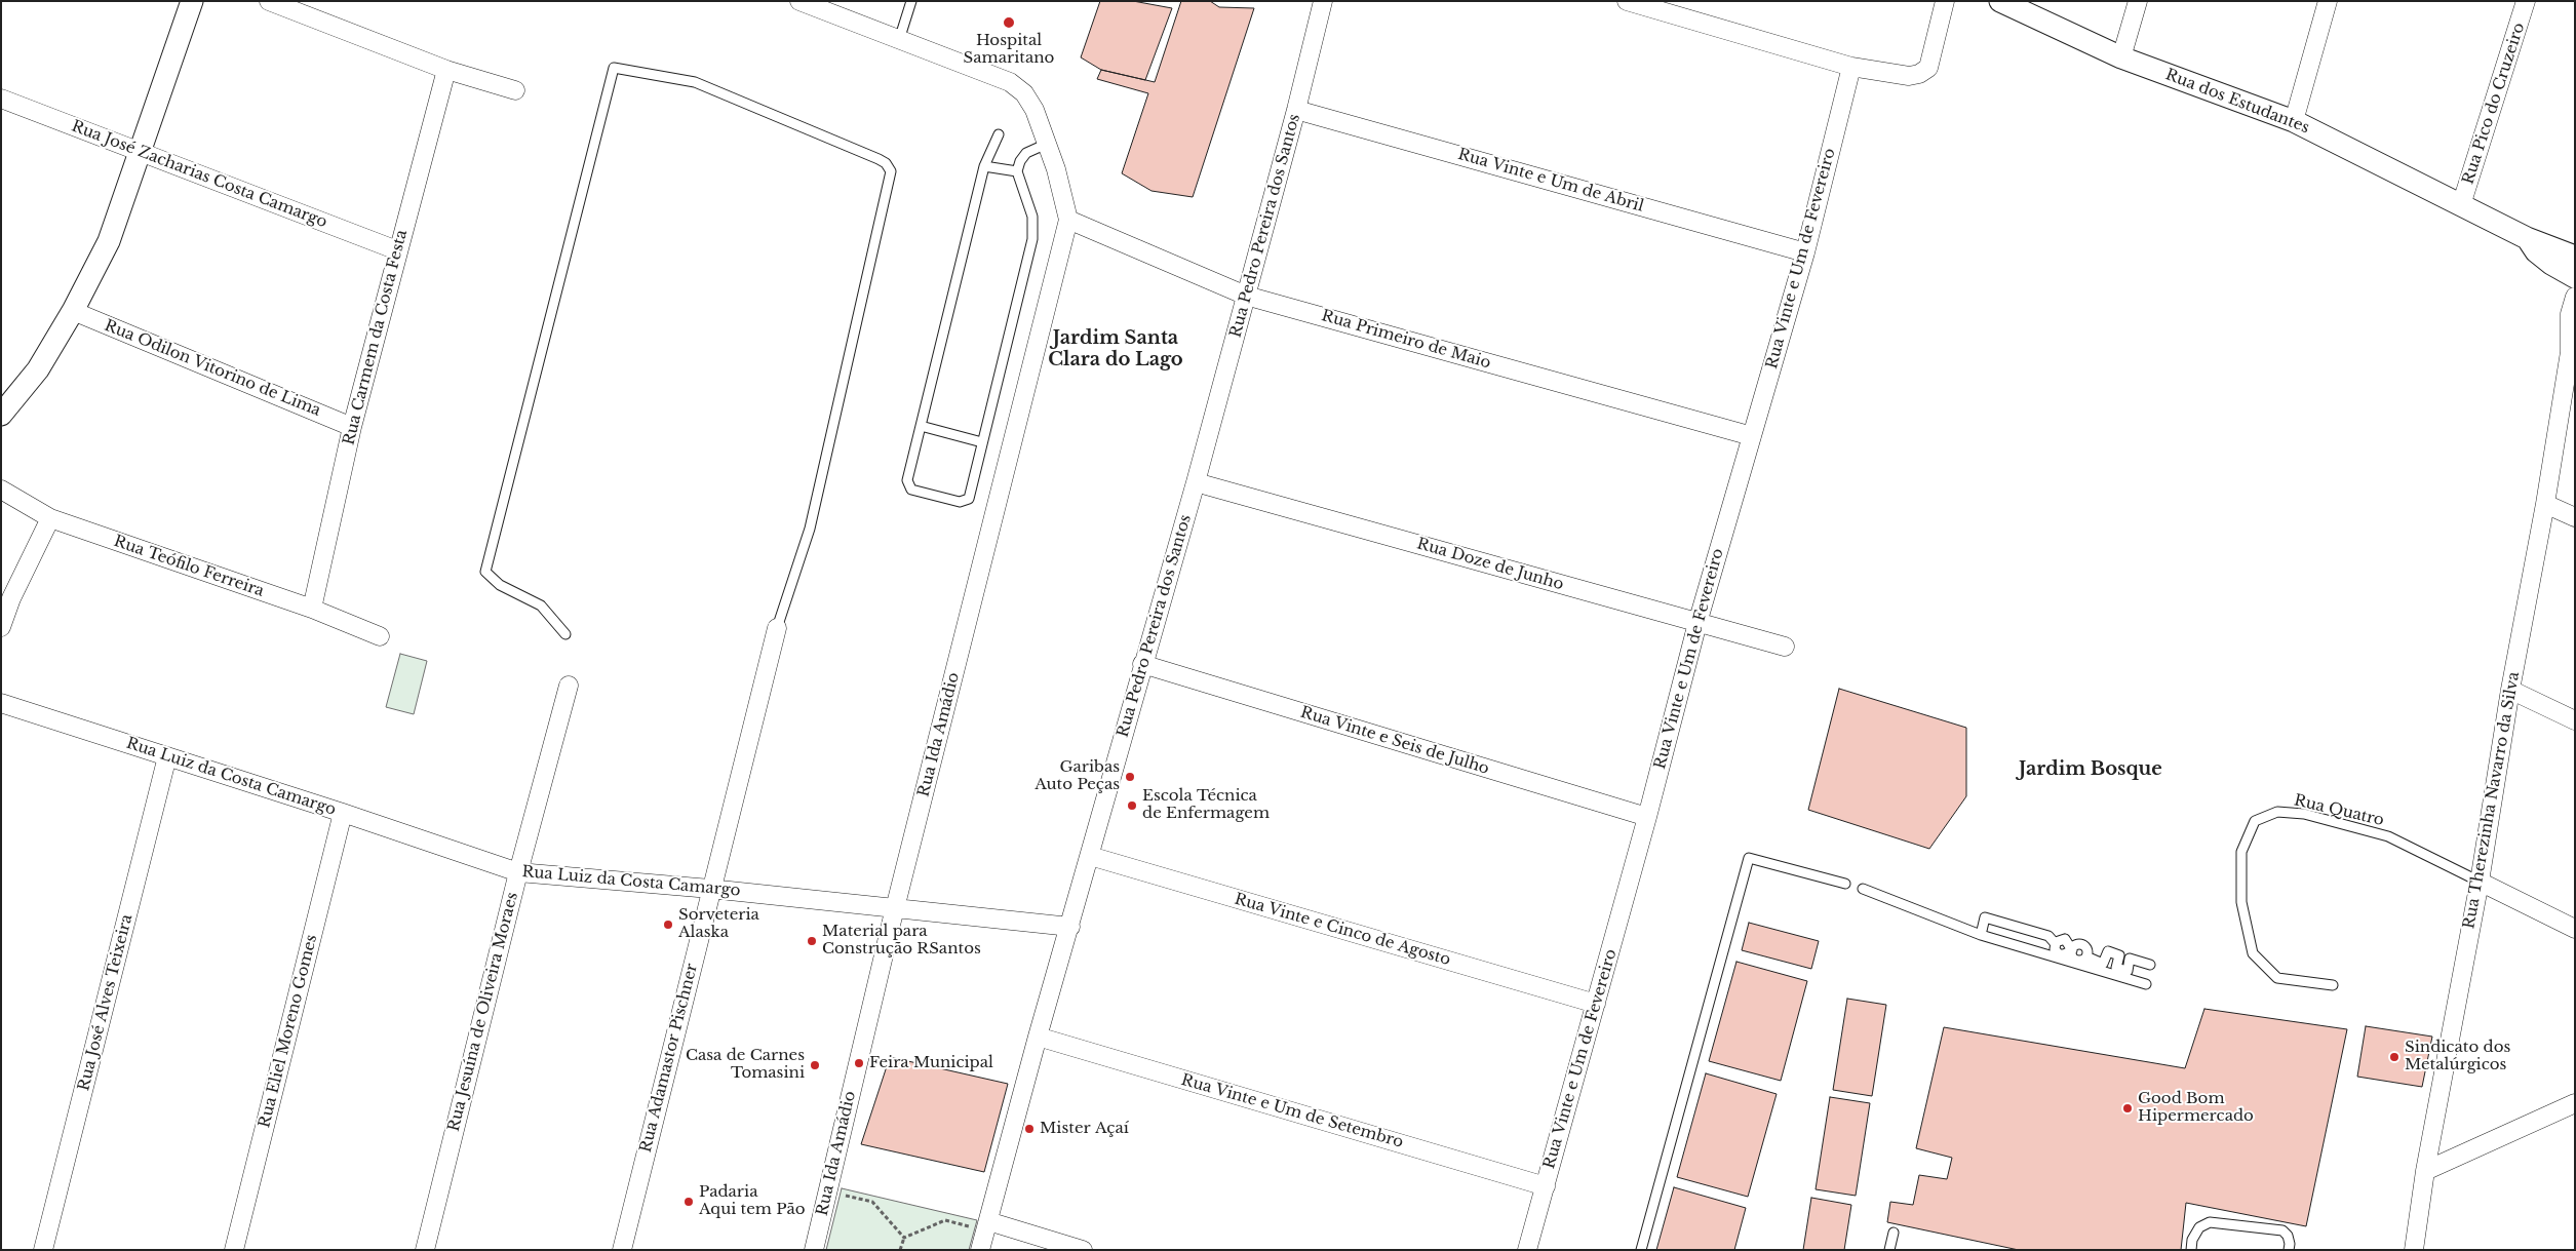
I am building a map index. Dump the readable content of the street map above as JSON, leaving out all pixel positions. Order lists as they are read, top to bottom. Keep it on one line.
{"streets":{"street":["Rua dos Estudantes","Rua Pico do Cruzeiro","Rua José Zacharias Costa Camargo","Rua Vinte e Um de Abril","Rua Pedro Pereira dos Santos","Rua Vinte e Um de Fevereiro","Rua Carmem da Costa Festa","Rua Primeiro de Maio","Rua Odilon Vitorino de Lima","Rua Doze de Junho","Rua Teófilo Ferreira","Rua Ida Amádio","Rua Vinte e Seis de Julho","Rua Luiz da Costa Camargo","Rua Therezinha Navarro da Silva","Rua Vinte e Cinco de Agosto","Rua José Alves Teixeira","Rua Jesuína de Oliveira Moraes","Rua Eliel Moreno Gomes","Rua Adamastor Pischner","Rua Vinte e Um de Setembro"],"lane":["Rua Quatro"]},"crossings":[["Rua dos Estudantes","Rua Pico do Cruzeiro"],["Rua José Zacharias Costa Camargo","Rua Carmem da Costa Festa"],["Rua Vinte e Um de Abril","Rua Pedro Pereira dos Santos"],["Rua Vinte e Um de Abril","Rua Vinte e Um de Fevereiro"],["Rua Pedro Pereira dos Santos","Rua Primeiro de Maio"],["Rua Pedro Pereira dos Santos","Rua Doze de Junho"],["Rua Pedro Pereira dos Santos","Rua Vinte e Seis de Julho"],["Rua Pedro Pereira dos Santos","Rua Luiz da Costa Camargo"],["Rua Pedro Pereira dos Santos","Rua Vinte e Cinco de Agosto"],["Rua Pedro Pereira dos Santos","Rua Vinte e Um de Setembro"],["Rua Vinte e Um de Fevereiro","Rua Primeiro de Maio"],["Rua Vinte e Um de Fevereiro","Rua Doze de Junho"],["Rua Vinte e Um de Fevereiro","Rua Vinte e Seis de Julho"],["Rua Vinte e Um de Fevereiro","Rua Vinte e Cinco de Agosto"],["Rua Vinte e Um de Fevereiro","Rua Vinte e Um de Setembro"],["Rua Carmem da Costa Festa","Rua Odilon Vitorino de Lima"],["Rua Carmem da Costa Festa","Rua Teófilo Ferreira"],["Rua Primeiro de Maio","Rua Ida Amádio"],["Rua Ida Amádio","Rua Luiz da Costa Camargo"],["Rua Luiz da Costa Camargo","Rua José Alves Teixeira"],["Rua Luiz da Costa Camargo","Rua Jesuína de Oliveira Moraes"],["Rua Luiz da Costa Camargo","Rua Eliel Moreno Gomes"],["Rua Luiz da Costa Camargo","Rua Adamastor Pischner"],["Rua Therezinha Navarro da Silva","Rua Quatro"]],"districts":["Jardim Santa Clara do Lago","Jardim Bosque"],"places":["Hospital Samaritano","Garibas Auto Peças","Escola Técnica de Enfermagem","Sorveteria Alaska","Material para Construção RSantos","Sindicato dos Metalúrgicos","Feira Municipal","Casa de Carnes Tomasini","Good Bom Hipermercado","Mister Açaí","Padaria Aqui tem Pão"]}
